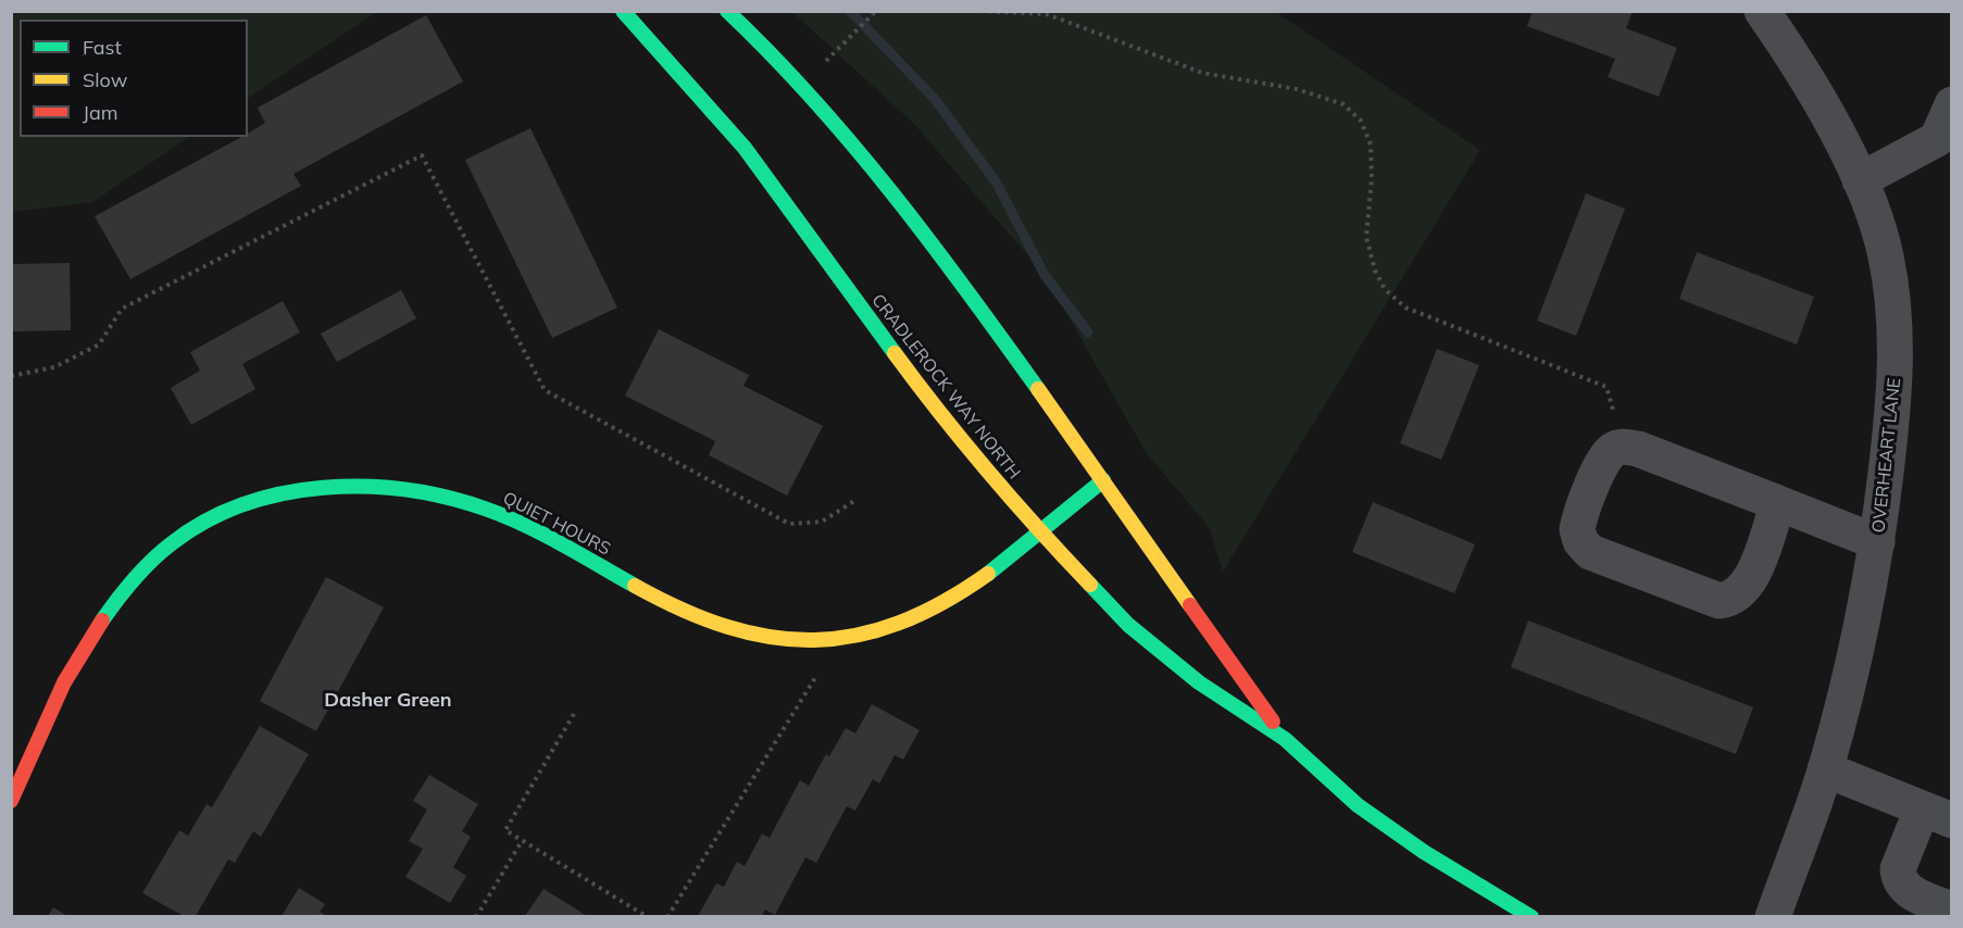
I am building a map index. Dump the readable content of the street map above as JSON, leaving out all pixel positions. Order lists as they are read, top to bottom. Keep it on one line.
{"streets":{"street":["CRADLEROCK WAY NORTH","OVERHEART LANE","QUIET HOURS"]},"crossings":[["CRADLEROCK WAY NORTH","QUIET HOURS"]],"districts":["Dasher Green"],"legend":["Fast","Slow","Jam"]}
